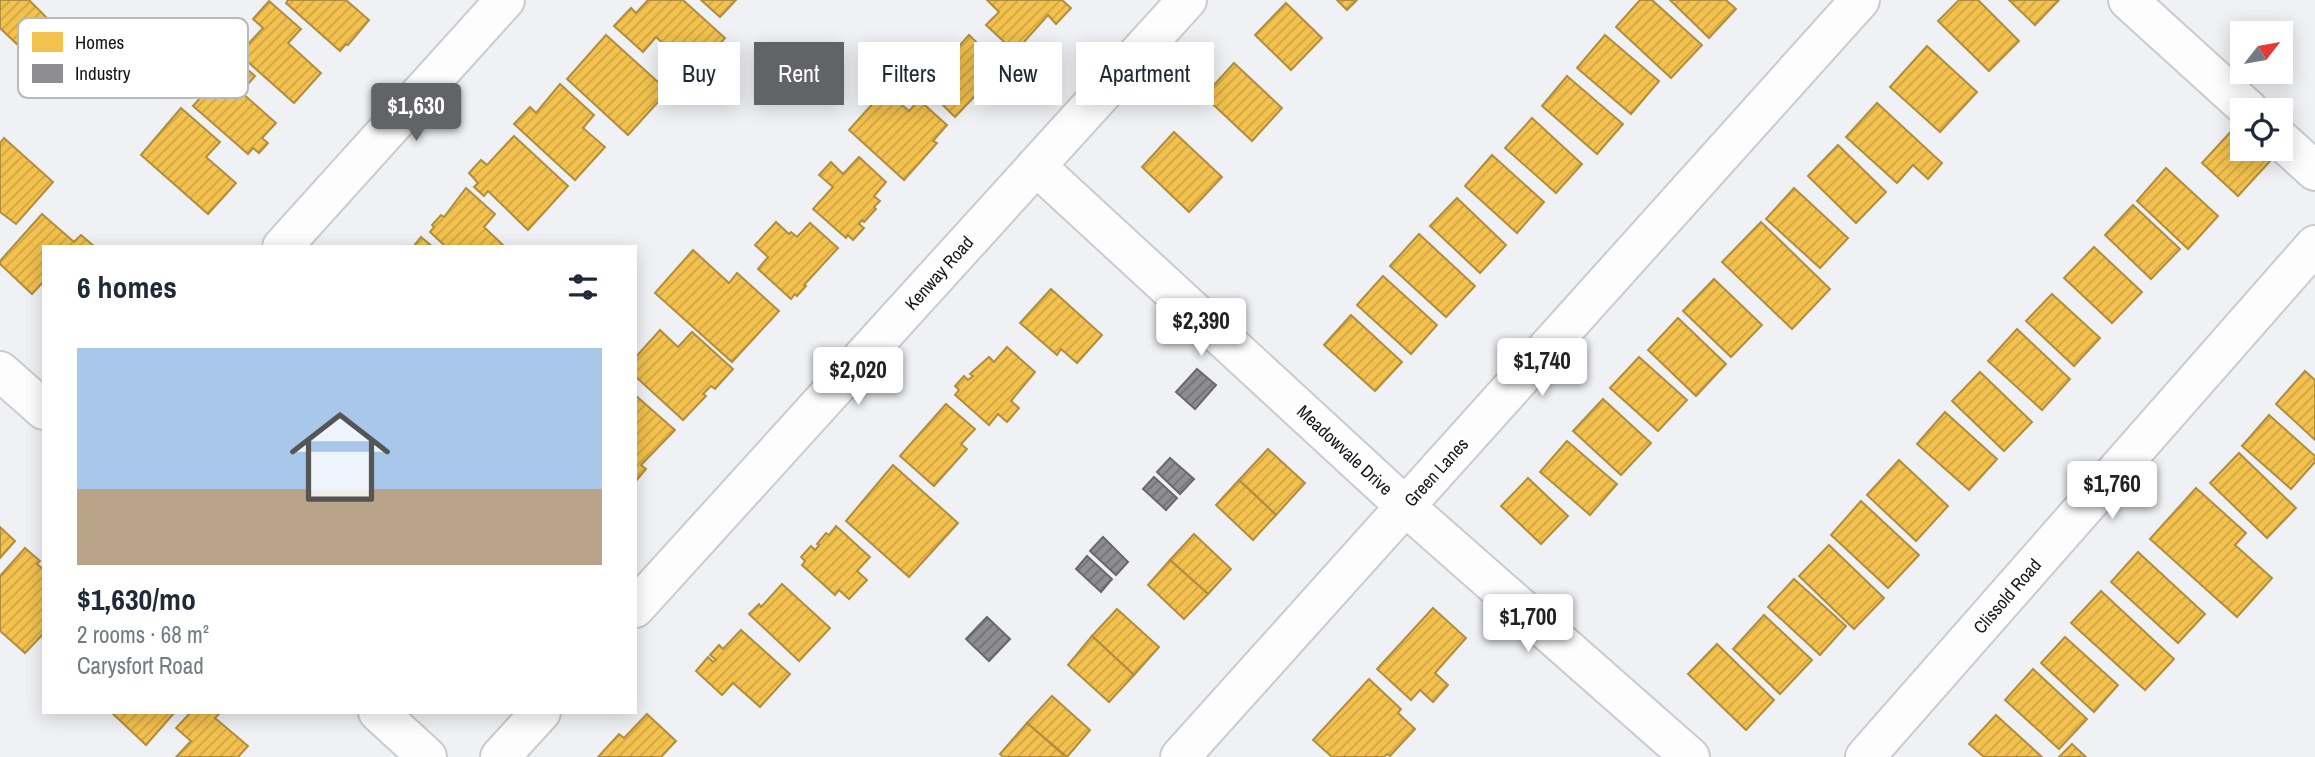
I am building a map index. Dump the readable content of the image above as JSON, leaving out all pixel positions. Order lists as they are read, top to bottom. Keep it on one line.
{"streets":{"street":["Kenway Road","Meadowvale Drive","Green Lanes","Clissold Road"]},"crossings":[["Kenway Road","Meadowvale Drive"],["Meadowvale Drive","Green Lanes"]],"legend":["Homes","Industry"],"north":"top right","page":{"chip":["Buy","Rent","Filters","New","Apartment"],"price":["$1,630","$2,390","$1,740","$2,020","$1,760","$1,700"],"heading":"6 homes","list":[{"name":"$1,630/mo","note":"2 rooms · 68 m² · Carysfort Road"}]}}
